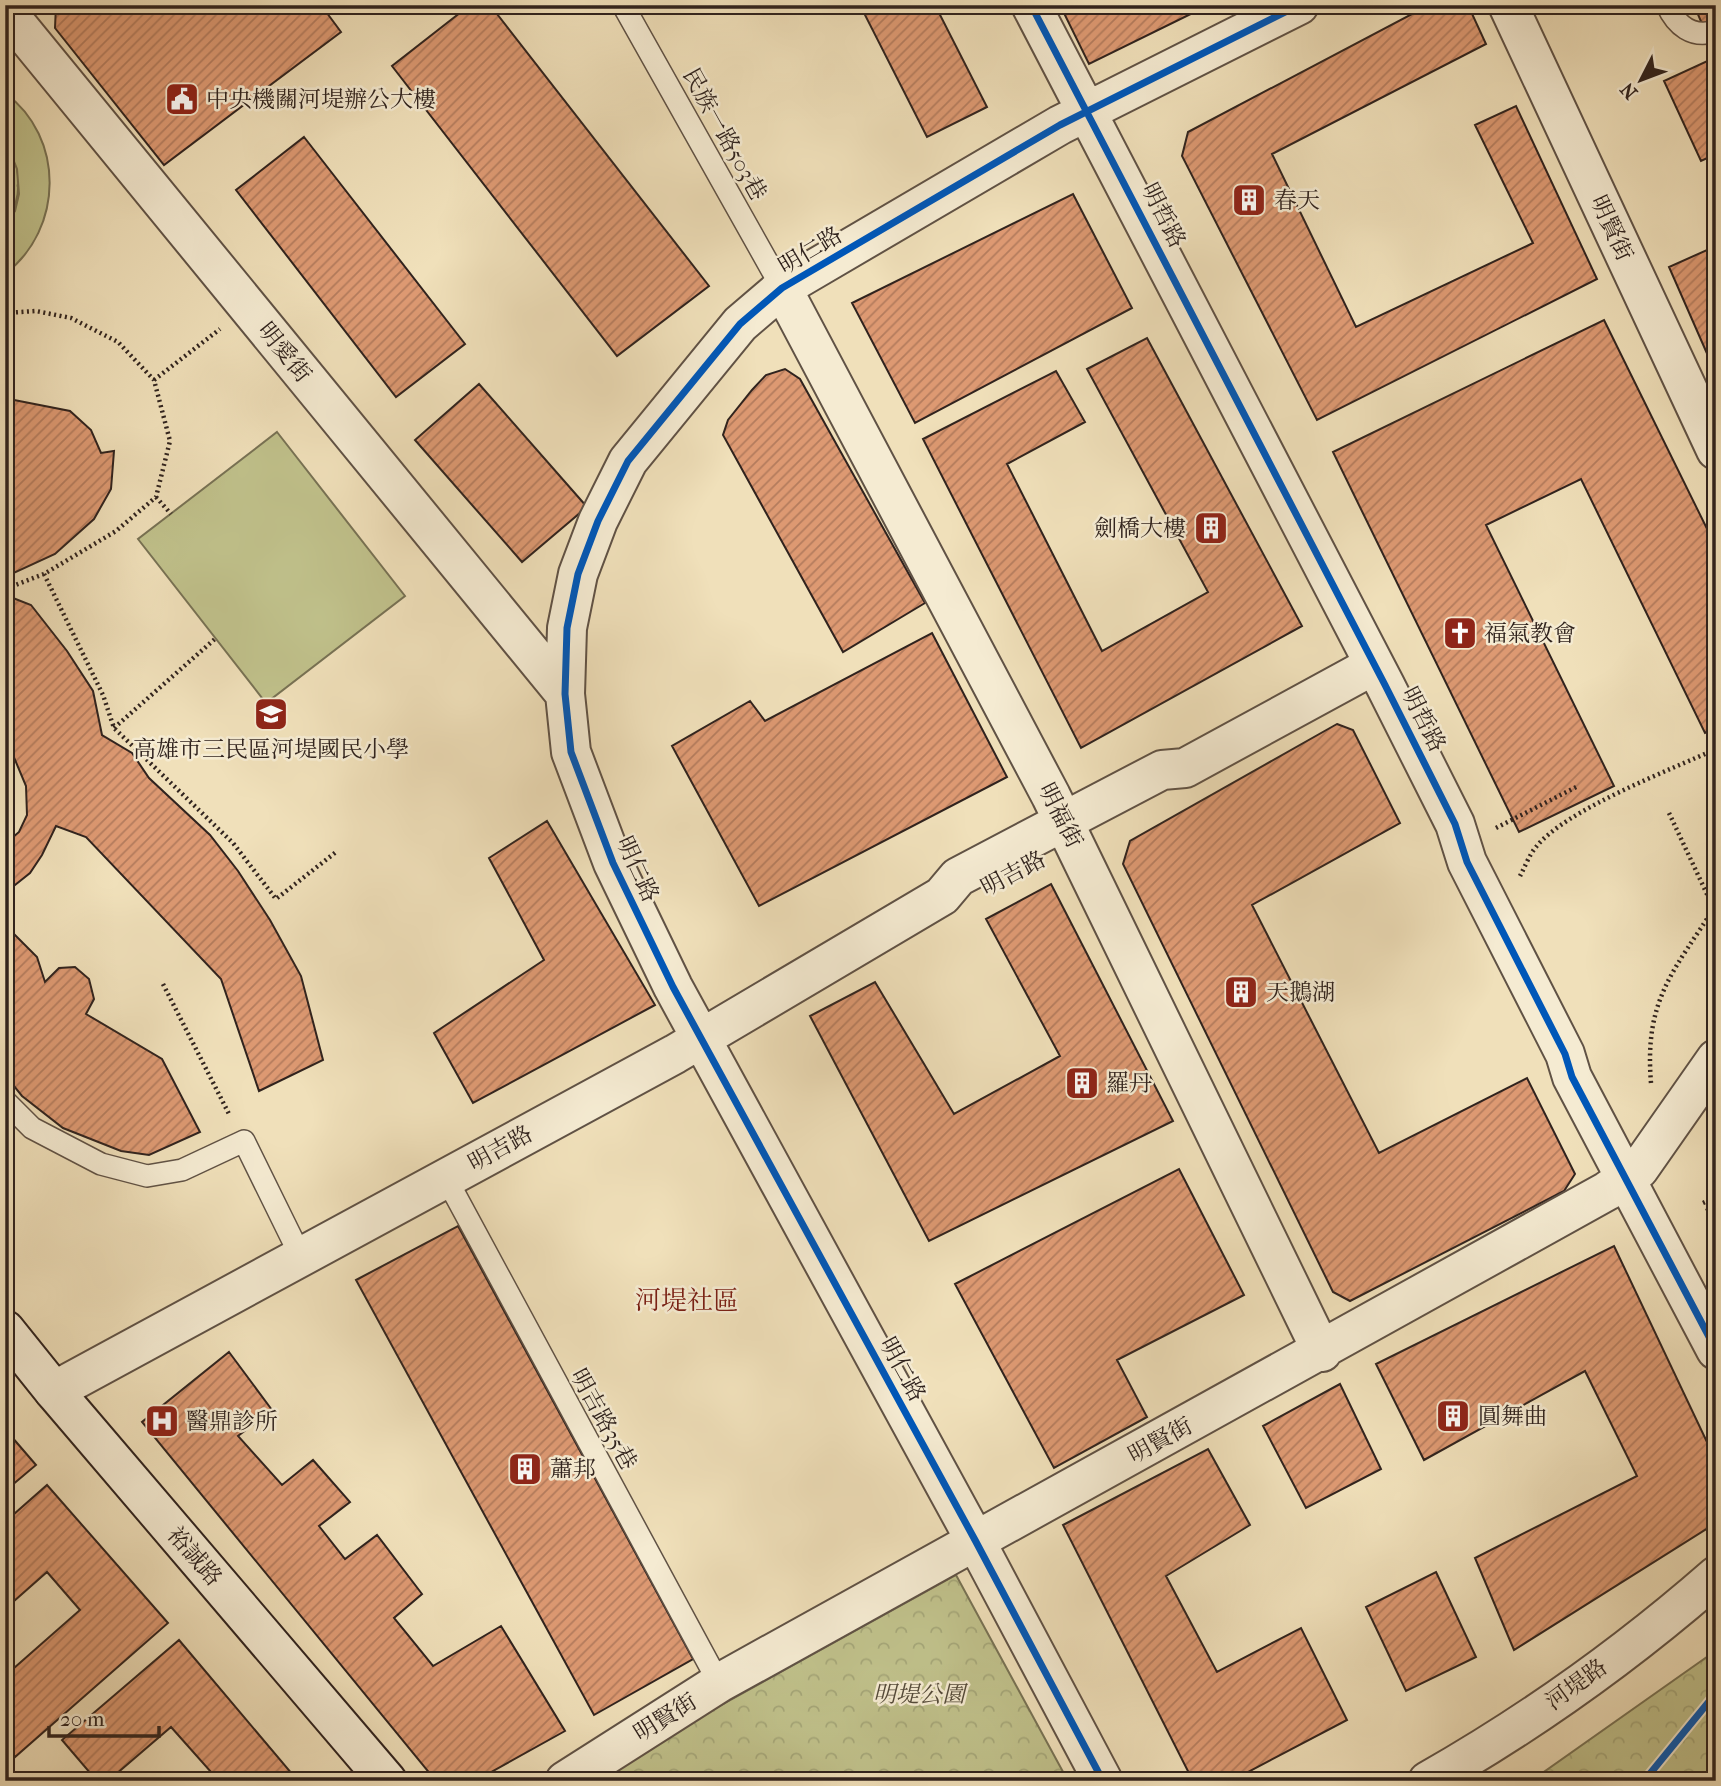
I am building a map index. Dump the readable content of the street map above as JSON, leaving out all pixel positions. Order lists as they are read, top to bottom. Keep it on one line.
{"streets":{"street":["明哲路","明賢街","明仁路","明愛街","明福街","明吉路","裕誠路","河堤路"],"lane":["民族一路503巷","明吉路35巷"]},"crossings":[["民族一路503巷","明仁路"],["民族一路503巷","明福街"],["明哲路","明賢街"],["明哲路","明仁路"],["明哲路","明吉路"],["明賢街","明仁路"],["明賢街","明福街"],["明賢街","明吉路35巷"],["明仁路","明愛街"],["明仁路","明福街"],["明仁路","明吉路"],["明福街","明吉路"],["明吉路","明吉路35巷"],["明吉路","裕誠路"]],"districts":["河堤社區"],"parks":["明堤公園"],"places":{"public building":["中央機關河堤辦公大樓"],"building":["春天","劍橋大樓","天鵝湖","羅丹","圓舞曲","蕭邦"],"church":["福氣教會"],"school or university":["高雄市三民區河堤國民小學"],"hospital":["醫鼎診所"]},"scale_bar":"20 m","north":"bottom left"}
